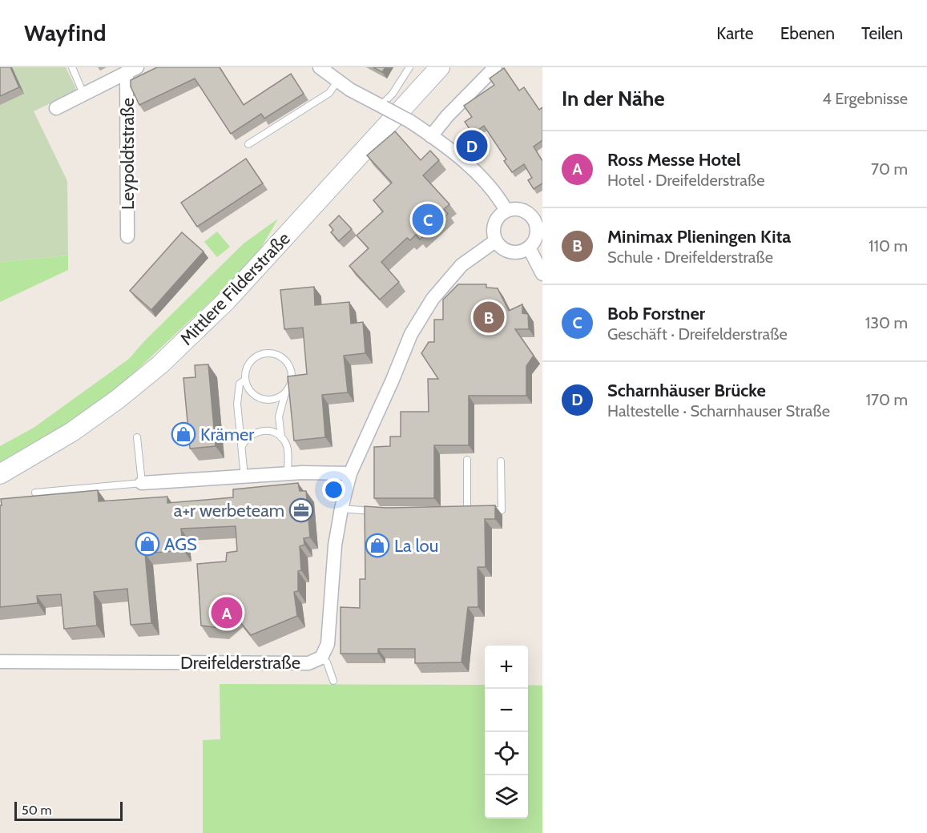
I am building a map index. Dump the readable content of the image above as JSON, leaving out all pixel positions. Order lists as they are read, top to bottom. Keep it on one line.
{"streets":{"main road":["Mittlere Filderstraße"],"street":["Leypoldtstraße","Dreifelderstraße"]},"places":{"shop":["Krämer","AGS","La lou"],"office":["a+r werbeteam"]},"scale_bar":"50 m","page":{"header":"Wayfind","nav":["Karte","Ebenen","Teilen"],"heading":["In der Nähe","4 Ergebnisse"],"pins":["D","C","B","A"],"list":[{"mark":"A","name":"Ross Messe Hotel","note":"Hotel · Dreifelderstraße","value":"70 m"},{"mark":"B","name":"Minimax Plieningen Kita","note":"Schule · Dreifelderstraße","value":"110 m"},{"mark":"C","name":"Bob Forstner","note":"Geschäft · Dreifelderstraße","value":"130 m"},{"mark":"D","name":"Scharnhäuser Brücke","note":"Haltestelle · Scharnhauser Straße","value":"170 m"}],"map_buttons":["+","−"],"scale":"50 m"}}
